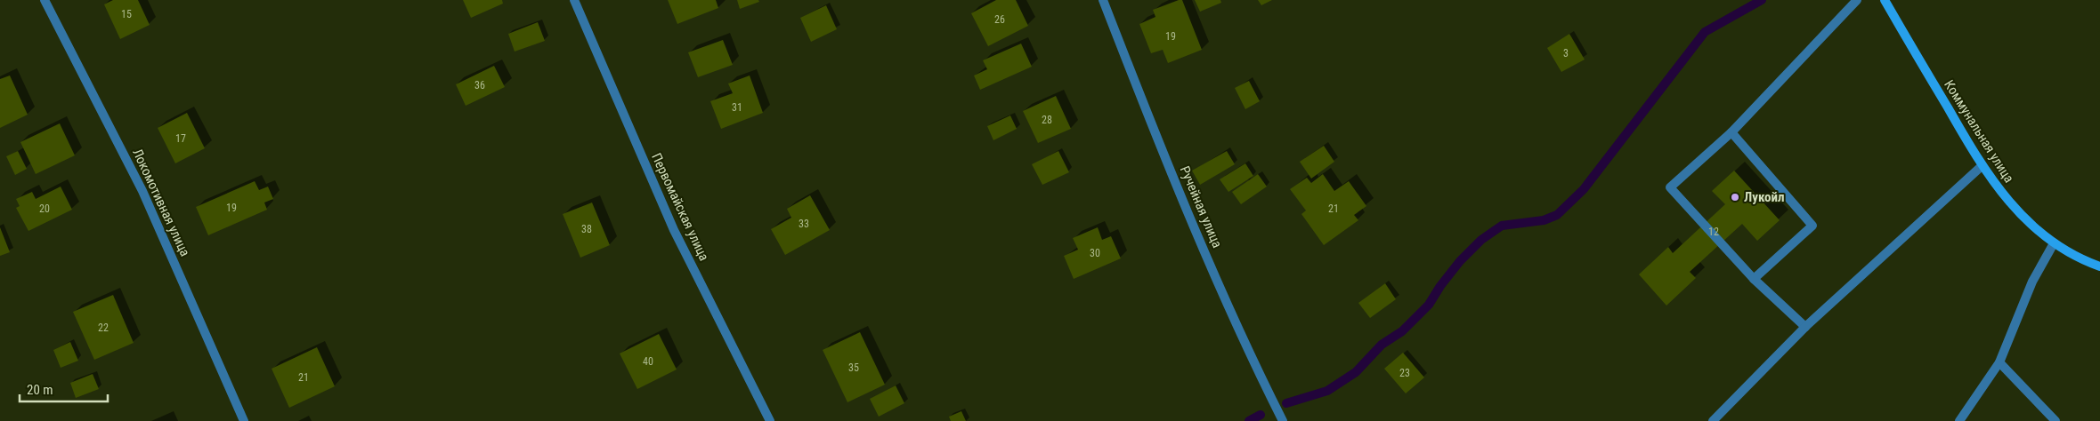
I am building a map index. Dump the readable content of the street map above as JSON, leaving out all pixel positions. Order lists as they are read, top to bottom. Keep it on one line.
{"streets":{"main road":["Коммунальная улица"],"street":["Локомотивная улица","Первомайская улица","Ручейная улица"]},"places":["Лукойл"],"house_numbers":["15","26","19","3","36","31","28","17","19","20","21","33","38","12","30","22","40","35","23","21"],"scale_bar":"20 m"}
